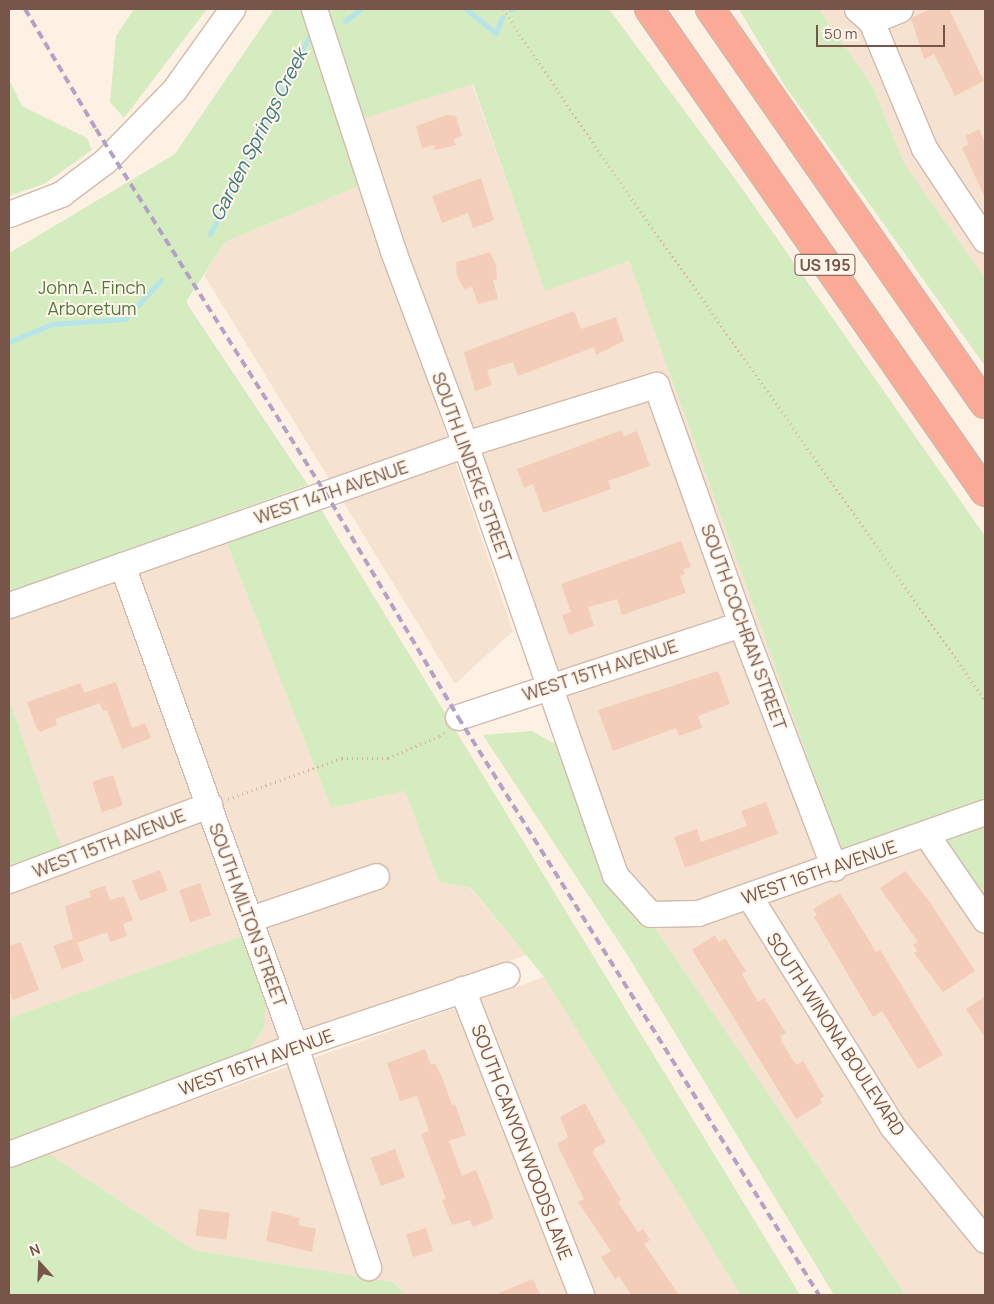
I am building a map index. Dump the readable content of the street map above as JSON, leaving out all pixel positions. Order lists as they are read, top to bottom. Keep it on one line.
{"streets":{"highway":["US 195"],"street":["SOUTH LINDEKE STREET","WEST 14TH AVENUE","SOUTH COCHRAN STREET","WEST 15TH AVENUE","WEST 16TH AVENUE","SOUTH MILTON STREET","SOUTH WINONA BOULEVARD","SOUTH CANYON WOODS LANE"]},"crossings":[["SOUTH LINDEKE STREET","WEST 14TH AVENUE"],["SOUTH LINDEKE STREET","WEST 15TH AVENUE"],["SOUTH LINDEKE STREET","WEST 16TH AVENUE"],["WEST 14TH AVENUE","SOUTH COCHRAN STREET"],["WEST 14TH AVENUE","SOUTH MILTON STREET"],["SOUTH COCHRAN STREET","WEST 15TH AVENUE"],["SOUTH COCHRAN STREET","WEST 16TH AVENUE"],["WEST 15TH AVENUE","SOUTH MILTON STREET"],["WEST 16TH AVENUE","SOUTH MILTON STREET"],["WEST 16TH AVENUE","SOUTH WINONA BOULEVARD"],["WEST 16TH AVENUE","SOUTH CANYON WOODS LANE"]],"water":["Garden Springs Creek"],"parks":["John A. Finch Arboretum"],"scale_bar":"50 m","north":"top"}
